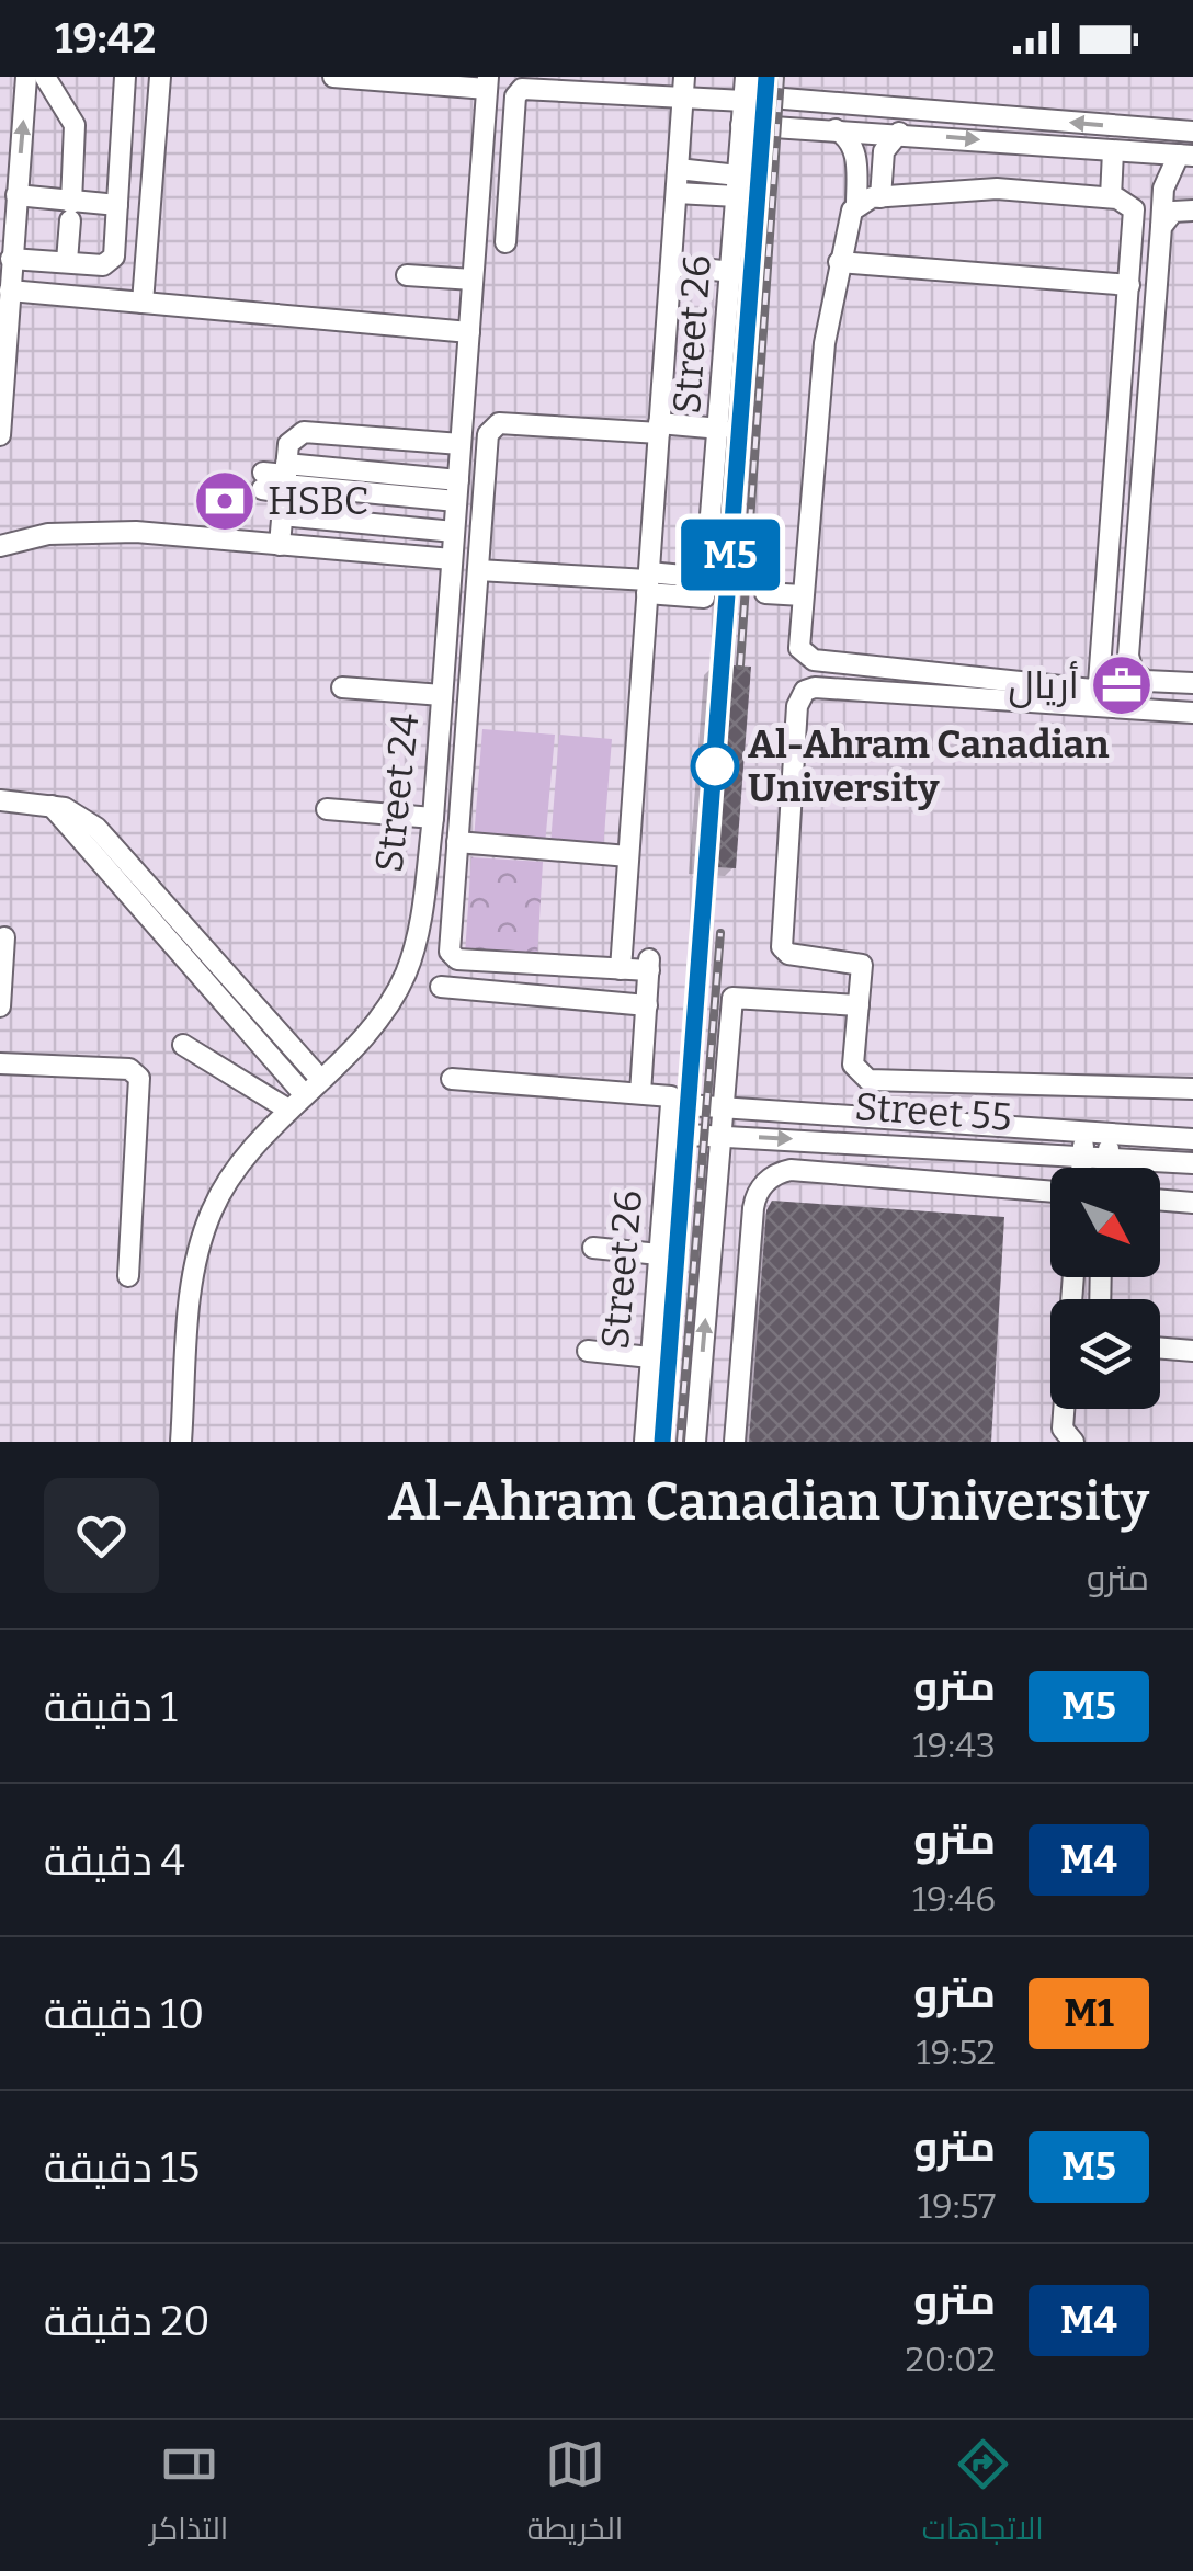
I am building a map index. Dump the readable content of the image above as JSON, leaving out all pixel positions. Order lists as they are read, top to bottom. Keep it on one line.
{"streets":{"street":["Street 26","Street 24","Street 55"]},"crossings":[["Street 26","Street 55"]],"places":{"bank":["HSBC"],"office":["أريال"],"other":["Al-Ahram Canadian University"]},"lines":["metro line M5"],"north":"bottom right","page":{"status":"19:42","on_map":"M5","heading":["Al-Ahram Canadian University","مترو"],"list":[{"mark":"M5","name":"مترو","note":"19:43","value":"1 دقيقة"},{"mark":"M4","name":"مترو","note":"19:46","value":"4 دقيقة"},{"mark":"M1","name":"مترو","note":"19:52","value":"10 دقيقة"},{"mark":"M5","name":"مترو","note":"19:57","value":"15 دقيقة"},{"mark":"M4","name":"مترو","note":"20:02","value":"20 دقيقة"}],"tabs":["الاتجاهات","الخريطة","التذاكر"]}}
